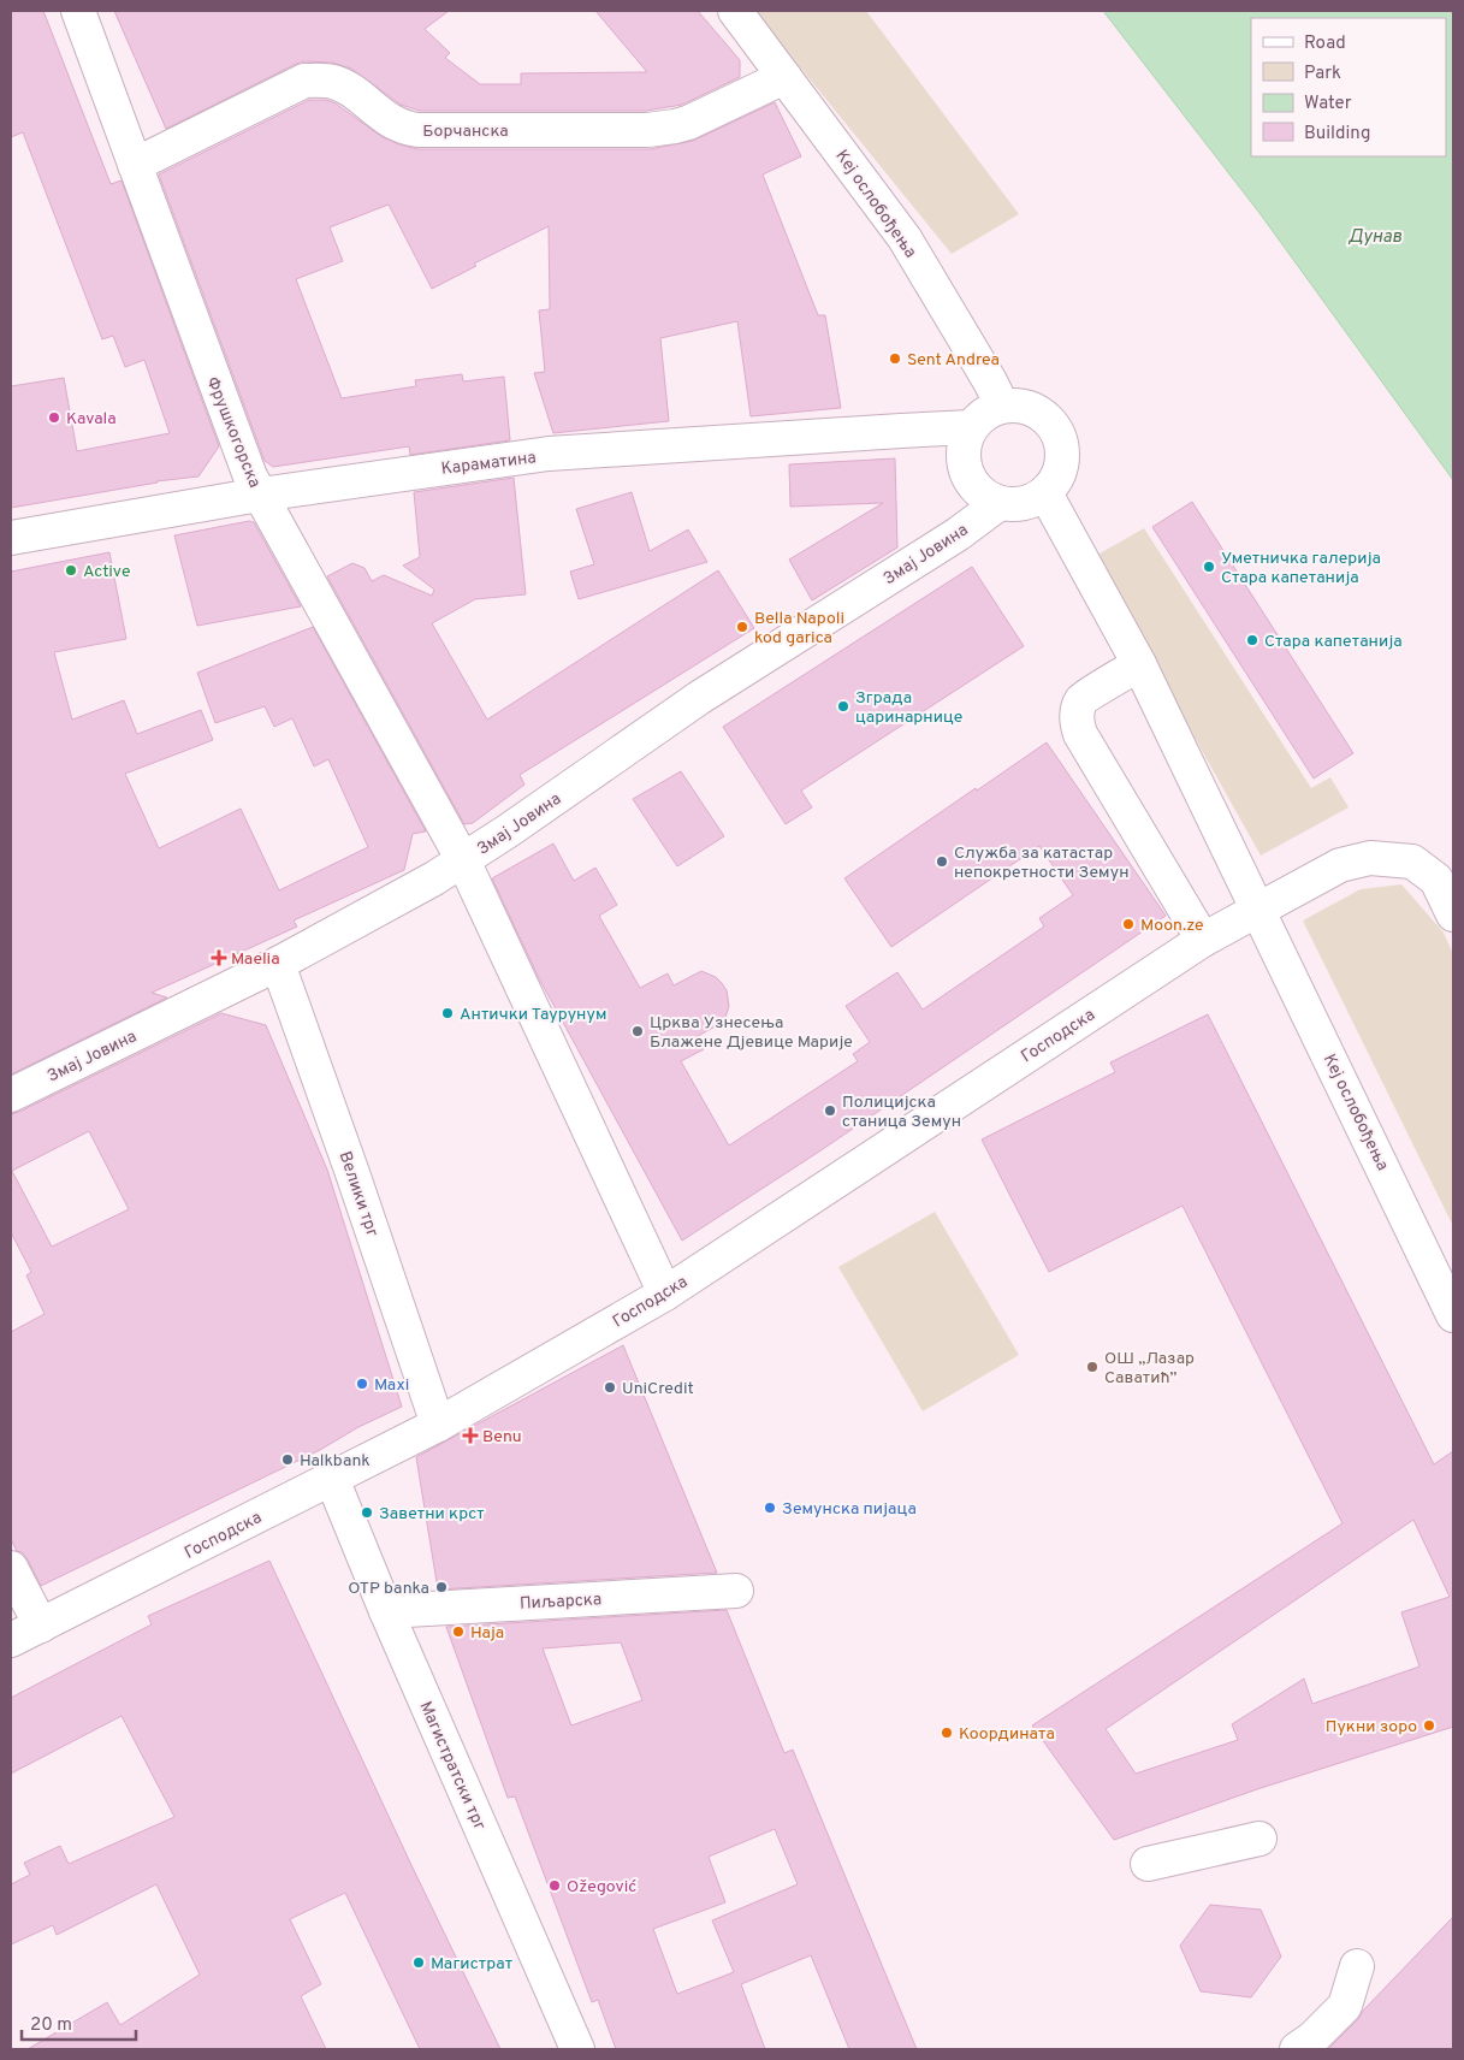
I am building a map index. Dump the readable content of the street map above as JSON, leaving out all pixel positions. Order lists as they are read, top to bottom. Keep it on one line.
{"streets":{"street":["Борчанска","Кеј ослобођења","Фрушкогорска","Караматина","Змај Јовина","Господска","Велики трг","Пиљарска","Магистратски трг"]},"crossings":[["Борчанска","Кеј ослобођења"],["Борчанска","Фрушкогорска"],["Кеј ослобођења","Караматина"],["Кеј ослобођења","Змај Јовина"],["Кеј ослобођења","Господска"],["Фрушкогорска","Караматина"],["Фрушкогорска","Змај Јовина"],["Караматина","Змај Јовина"],["Змај Јовина","Велики трг"],["Господска","Велики трг"],["Господска","Магистратски трг"],["Пиљарска","Магистратски трг"]],"water":["Дунав"],"places":{"other":["Sent Andrea","Kavala","Уметничка галерија Стара капетанија","Active","Bella Napoli kod garica","Стара капетанија","Зграда царинарнице","Служба за катастар непокретности Земун","Moon.ze","Антички Таурунум","Црква Узнесења Блажене Дјевице Марије","Полицијска станица Земун","ОШ „Лазар Саватић”","Maxi","UniCredit","Halkbank","Земунска пијаца","Заветни крст","OTP banka","Наја","Пукни зоро","Координата","Ožegović","Магистрат"],"health":["Maelia","Benu"]},"legend":["Road","Park","Water","Building"],"scale_bar":"20 m"}
